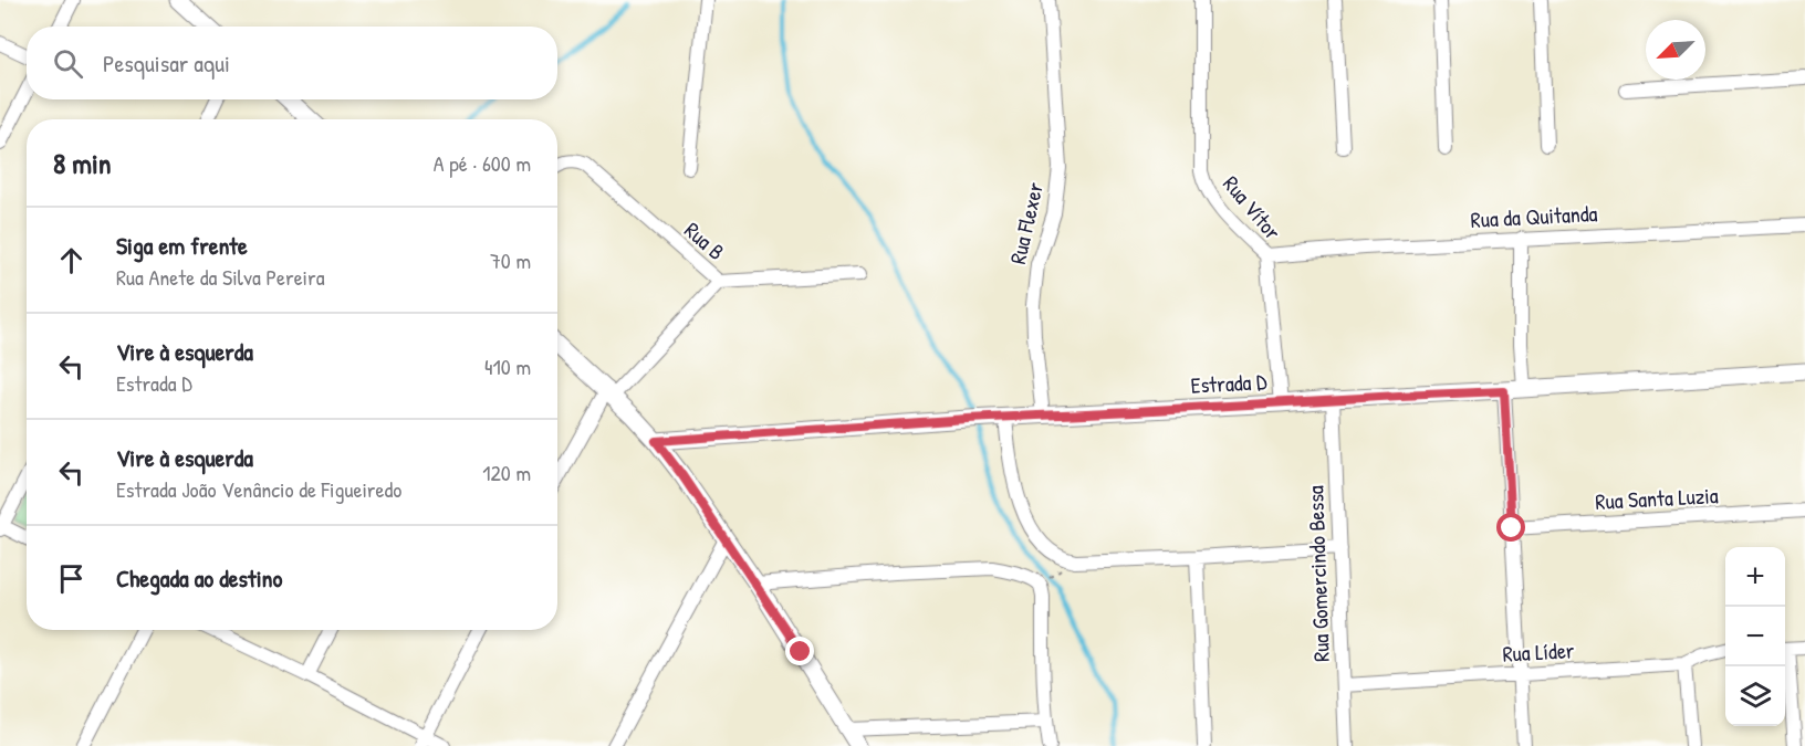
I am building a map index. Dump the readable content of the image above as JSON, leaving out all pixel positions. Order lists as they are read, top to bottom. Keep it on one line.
{"streets":{"street":["Rua Vítor","Rua da Quitanda","Rua Flexer","Rua B","Estrada D","Rua Santa Luzia","Rua Gomercindo Bessa","Rua Líder"]},"crossings":[["Rua Vítor","Rua da Quitanda"],["Rua Vítor","Estrada D"],["Rua Flexer","Estrada D"],["Estrada D","Rua Gomercindo Bessa"],["Rua Gomercindo Bessa","Rua Líder"]],"north":"bottom left","page":{"search":"Pesquisar aqui","heading":["8 min","A pé · 600 m"],"list":[["Siga em frente","Rua Anete da Silva Pereira","70 m"],["Vire à esquerda","Estrada D","410 m"],["Vire à esquerda","Estrada João Venâncio de Figueiredo","120 m"],"Chegada ao destino"],"map_buttons":["+","−"]}}
